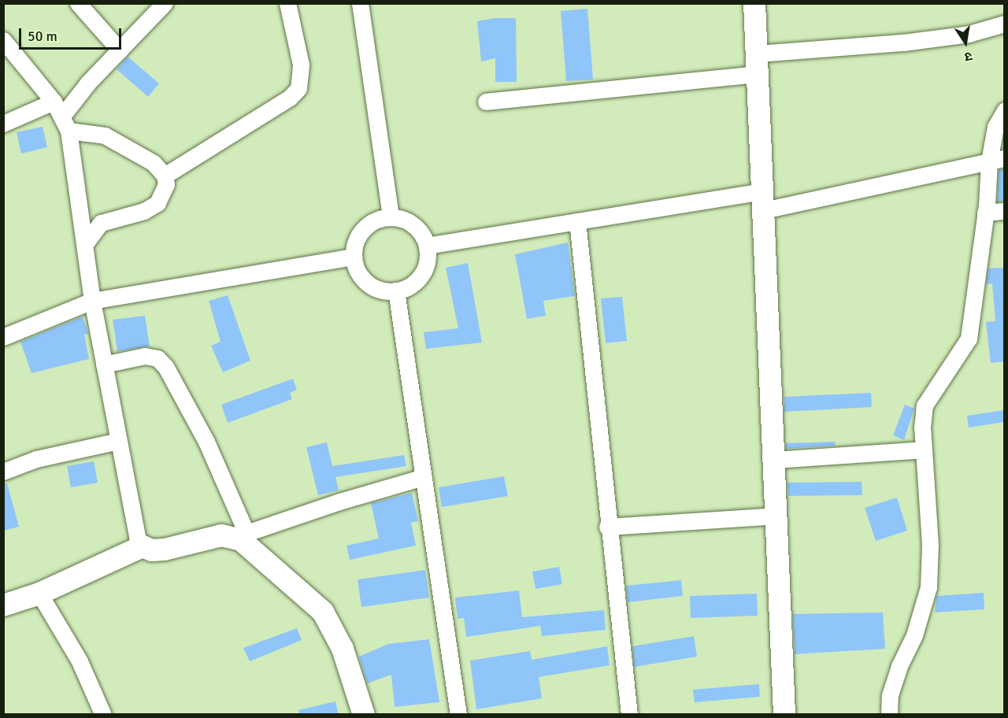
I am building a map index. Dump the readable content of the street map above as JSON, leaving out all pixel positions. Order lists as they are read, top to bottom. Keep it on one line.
{"scale_bar":"50 m","north":"bottom"}
